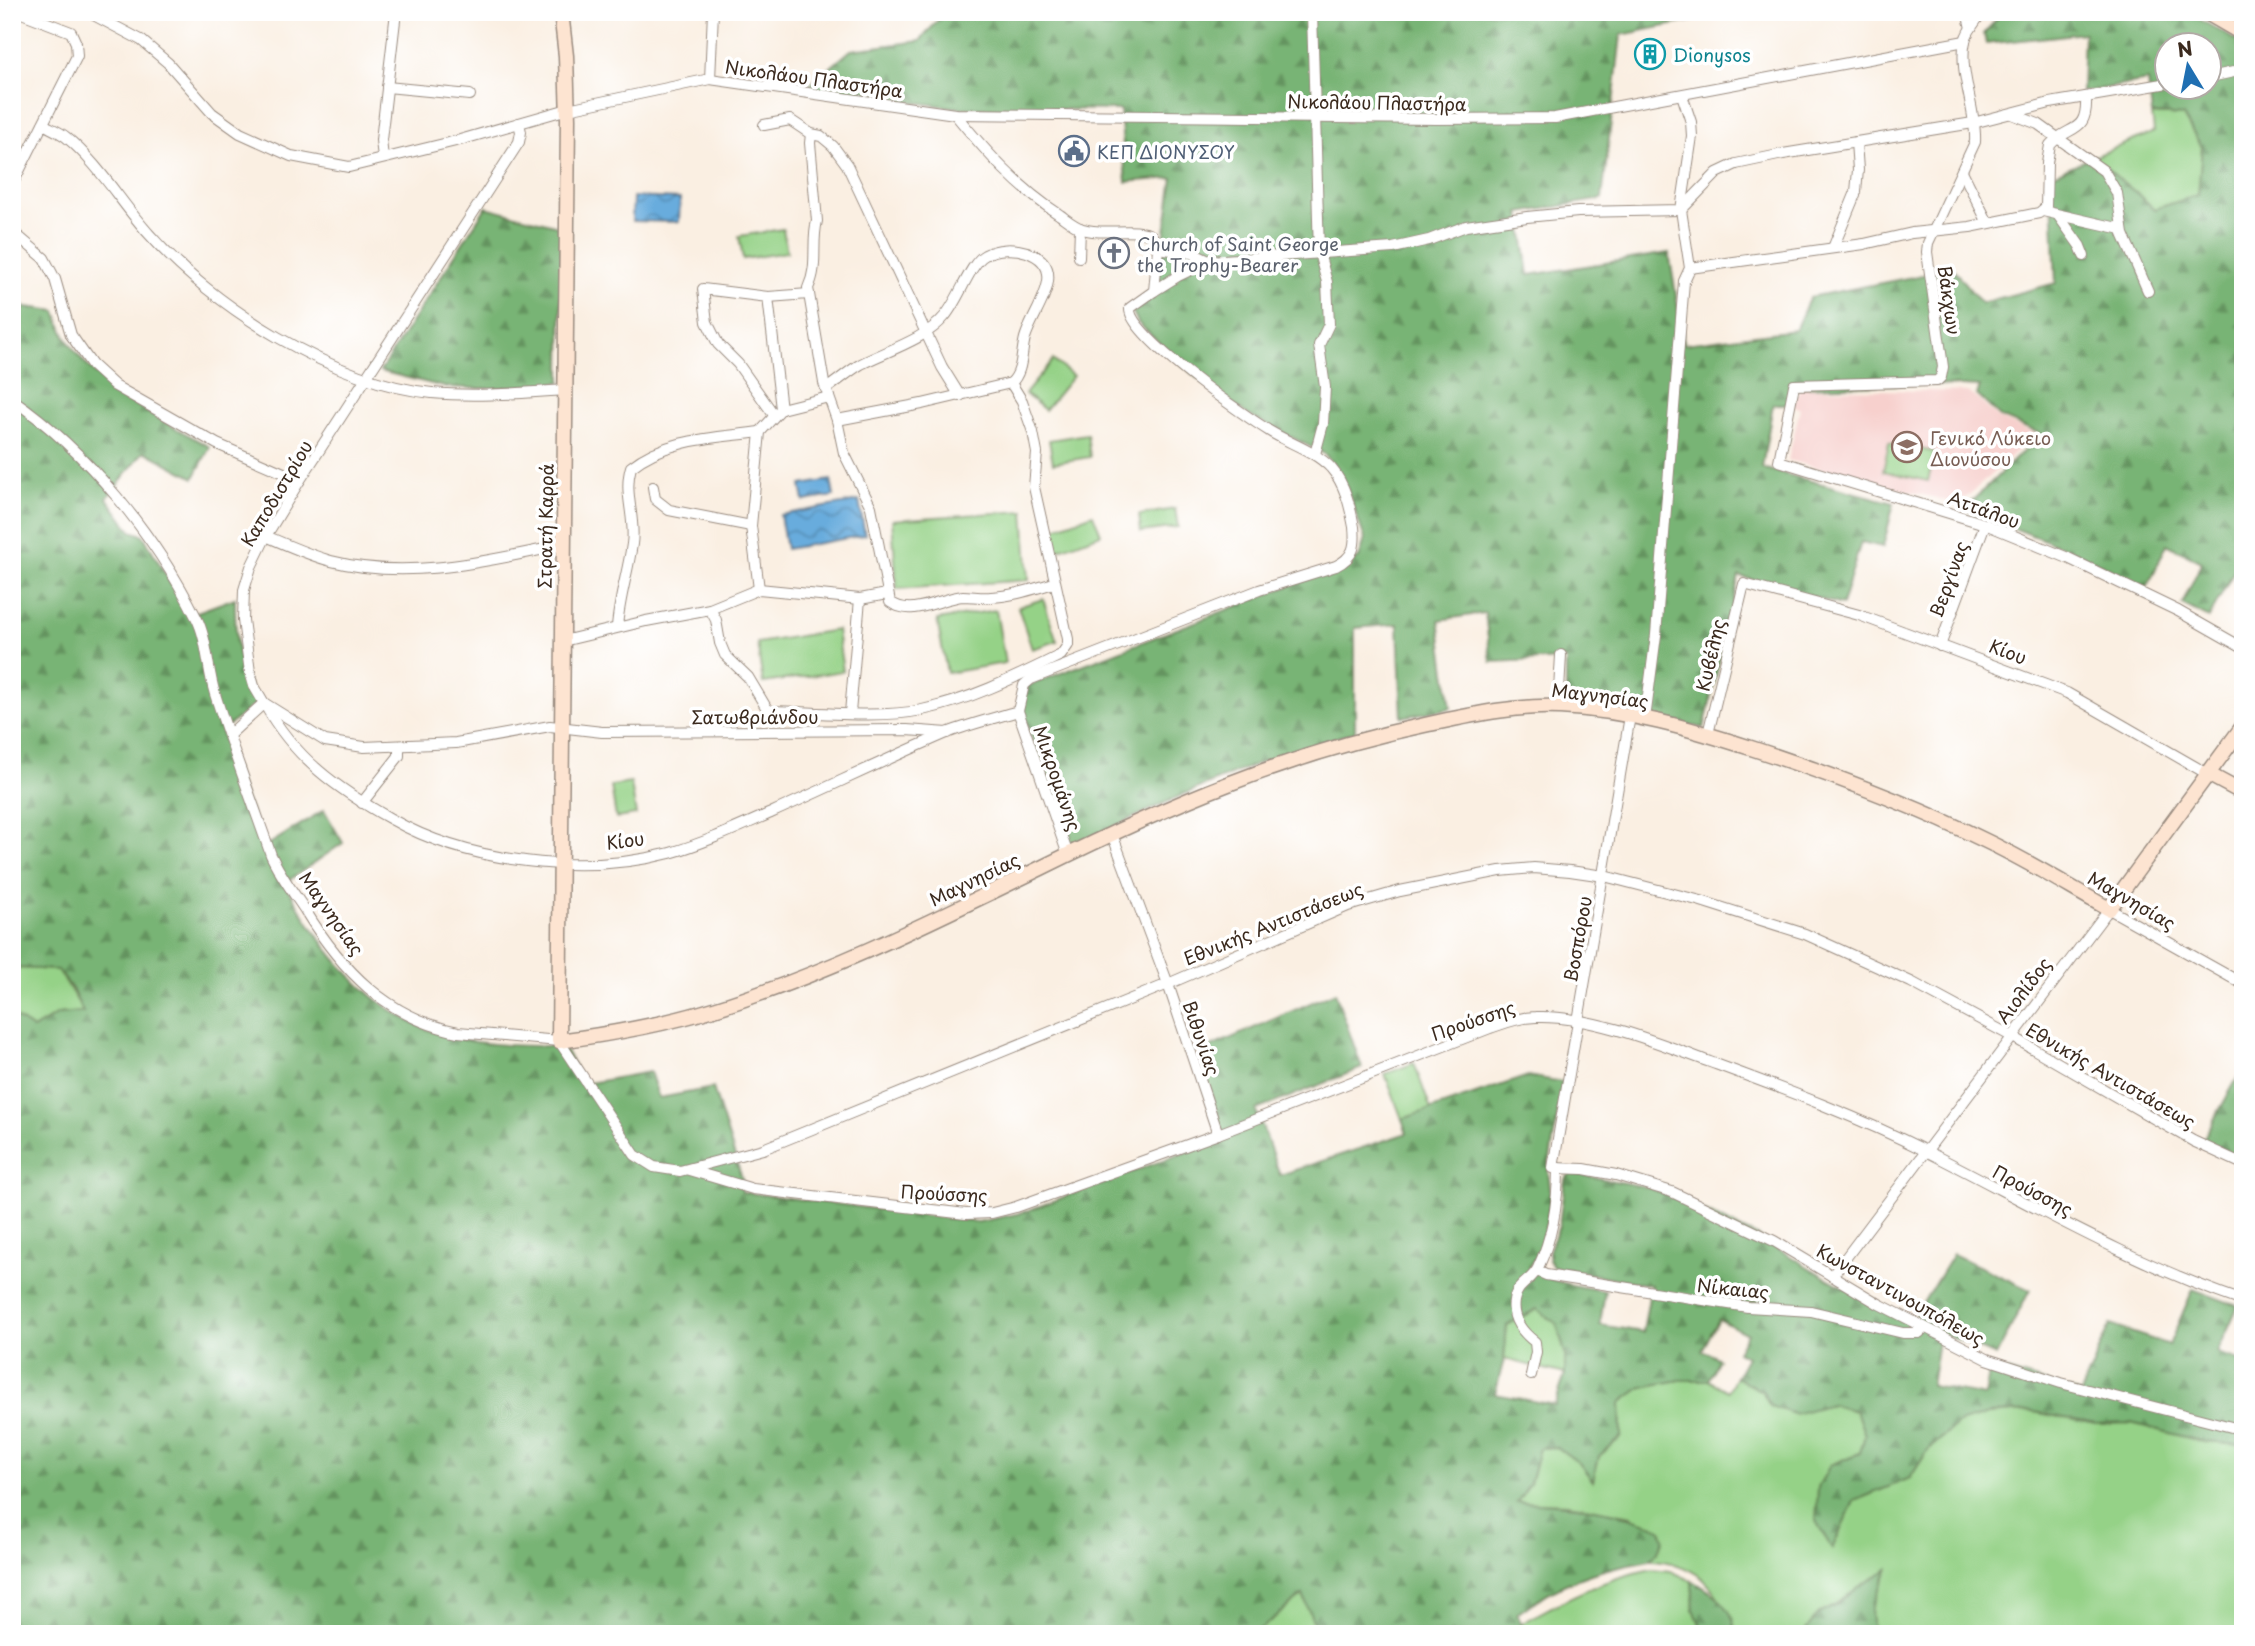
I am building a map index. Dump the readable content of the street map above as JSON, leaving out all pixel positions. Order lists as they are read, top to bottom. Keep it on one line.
{"streets":{"street":["Νικολάου Πλαστήρα","Βάκχων","Καποδιστρίου","Αττάλου","Στρατή Καρρά","Βεργίνας","Κίου","Κυβέλης","Μαγνησίας","Σατωβριάνδου","Μικρομάνης","Εθνικής Αντιστάσεως","Βοσπόρου","Αιολίδος","Προύσσης","Βιθυνίας","Νίκαιας","Κωνσταντινουπόλεως"]},"crossings":[["Νικολάου Πλαστήρα","Βάκχων"],["Νικολάου Πλαστήρα","Καποδιστρίου"],["Νικολάου Πλαστήρα","Στρατή Καρρά"],["Βάκχων","Αττάλου"],["Καποδιστρίου","Κίου"],["Αττάλου","Βεργίνας"],["Στρατή Καρρά","Κίου"],["Στρατή Καρρά","Μαγνησίας"],["Στρατή Καρρά","Σατωβριάνδου"],["Στρατή Καρρά","Εθνικής Αντιστάσεως"],["Βεργίνας","Κίου"],["Κίου","Κυβέλης"],["Κίου","Σατωβριάνδου"],["Κίου","Μικρομάνης"],["Κίου","Αιολίδος"],["Κυβέλης","Μαγνησίας"],["Μαγνησίας","Μικρομάνης"],["Μαγνησίας","Εθνικής Αντιστάσεως"],["Μαγνησίας","Βοσπόρου"],["Μαγνησίας","Αιολίδος"],["Μαγνησίας","Βιθυνίας"],["Εθνικής Αντιστάσεως","Βοσπόρου"],["Εθνικής Αντιστάσεως","Αιολίδος"],["Εθνικής Αντιστάσεως","Προύσσης"],["Εθνικής Αντιστάσεως","Βιθυνίας"],["Βοσπόρου","Προύσσης"],["Βοσπόρου","Νίκαιας"],["Βοσπόρου","Κωνσταντινουπόλεως"],["Αιολίδος","Προύσσης"],["Αιολίδος","Κωνσταντινουπόλεως"],["Προύσσης","Βιθυνίας"],["Νίκαιας","Κωνσταντινουπόλεως"]],"places":{"building":["Dionysos"],"public building":["ΚΕΠ ΔΙΟΝΥΣΟΥ"],"church":["Church of Saint George the Trophy-Bearer"],"school or university":["Γενικό Λύκειο Διονύσου"]},"north":"top"}
